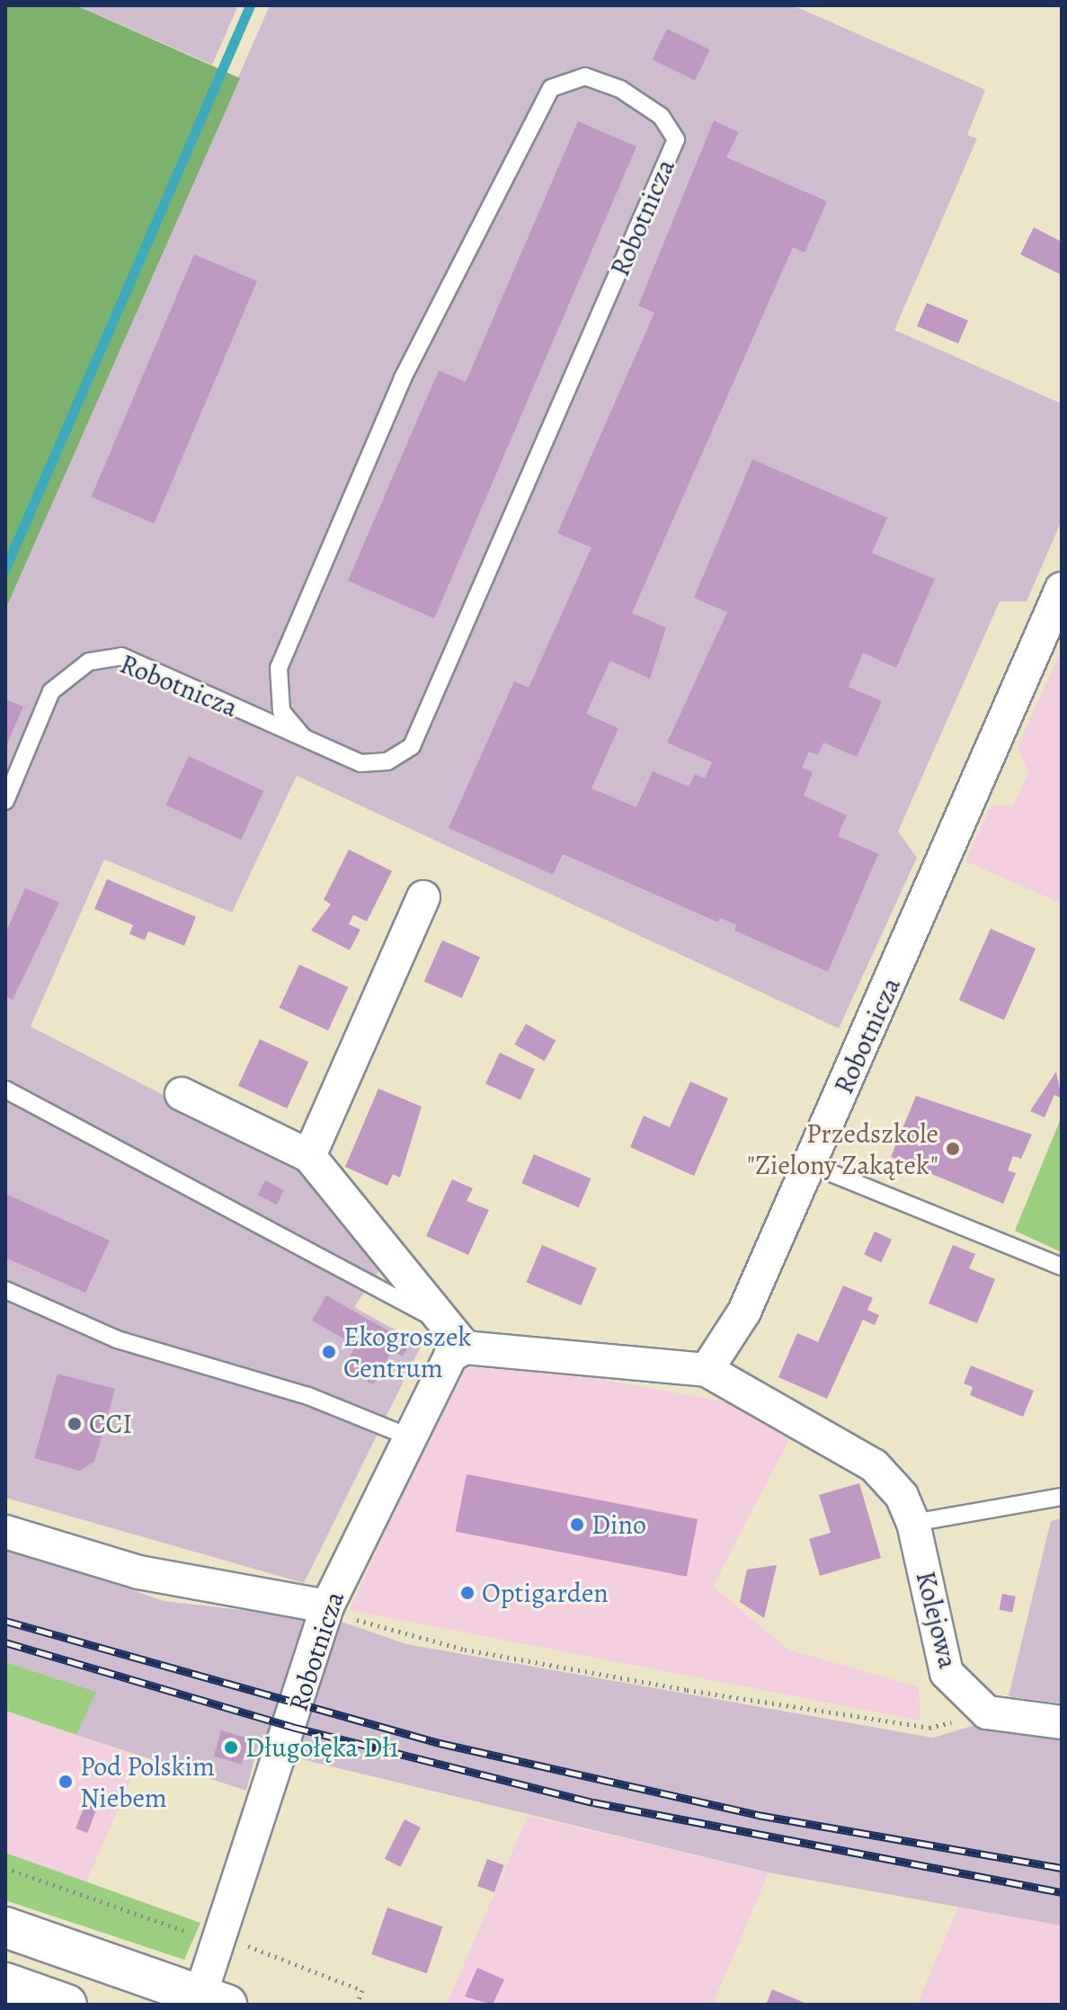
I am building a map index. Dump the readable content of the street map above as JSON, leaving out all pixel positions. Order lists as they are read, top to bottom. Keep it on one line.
{"streets":{"street":["Robotnicza","Kolejowa"]},"crossings":[["Robotnicza","Kolejowa"]],"places":["Przedszkole \"Zielony Zakątek\"","Ekogroszek Centrum","CCI","Dino","Optigarden","Długołęka Dł1","Pod Polskim Niebem"]}
